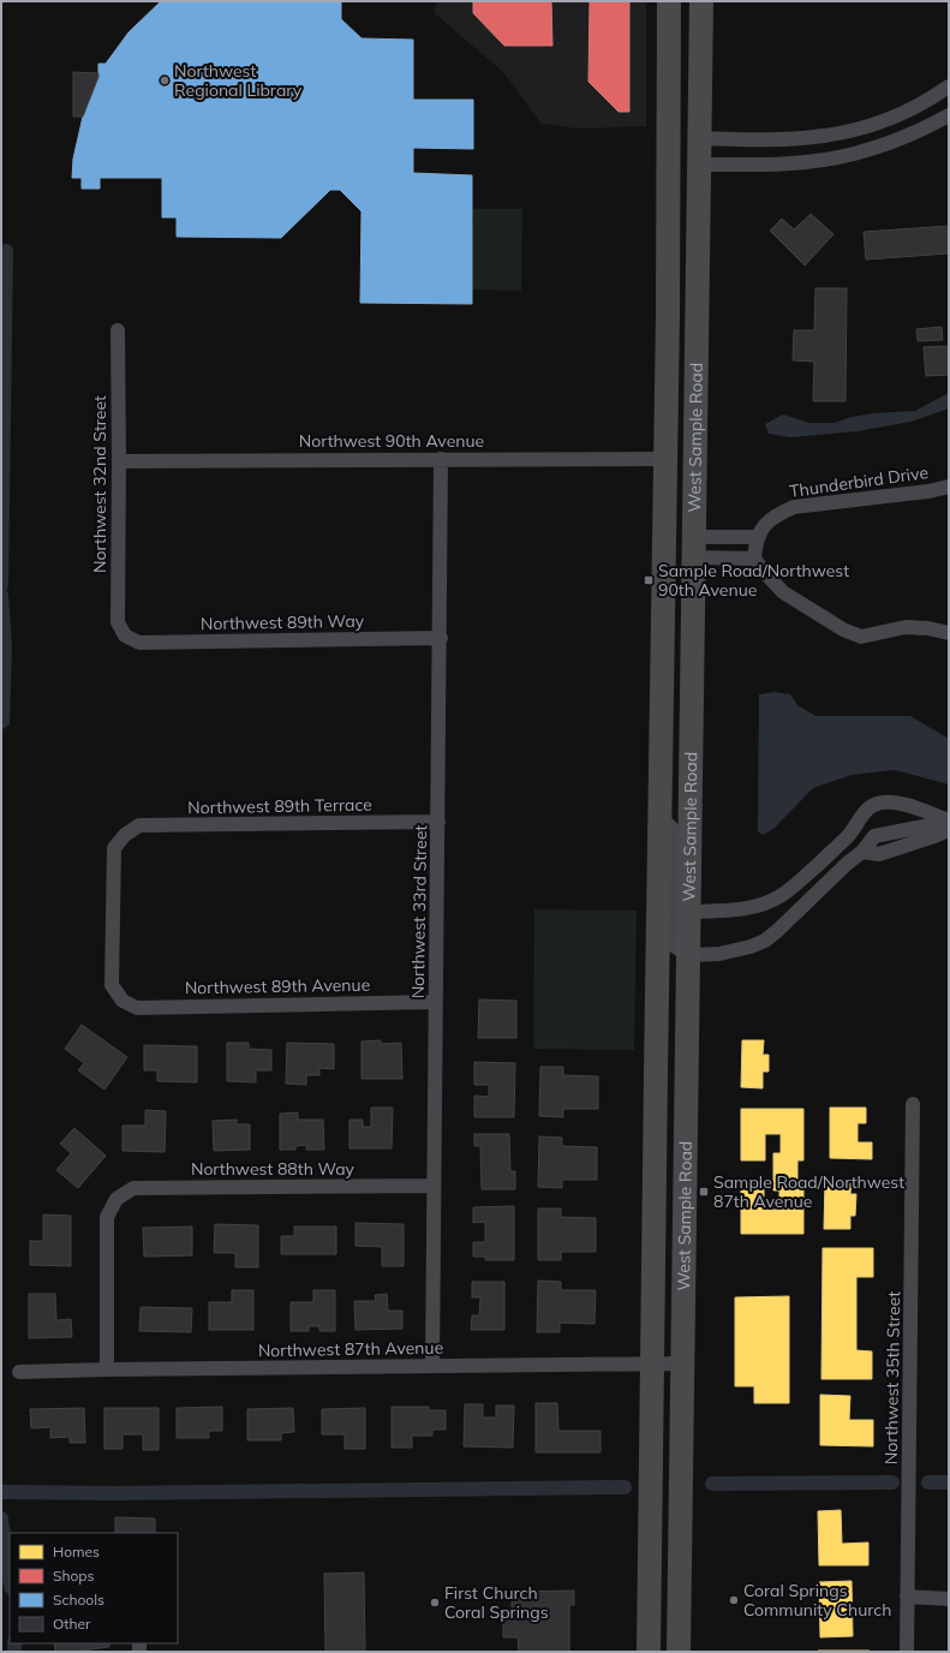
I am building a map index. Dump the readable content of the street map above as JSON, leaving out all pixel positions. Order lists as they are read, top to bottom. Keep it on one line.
{"streets":{"main road":["West Sample Road"],"street":["Northwest 90th Avenue","Thunderbird Drive","Northwest 32nd Street","Northwest 89th Way","Northwest 89th Terrace","Northwest 33rd Street","Northwest 89th Avenue","Northwest 88th Way","Northwest 87th Avenue","Northwest 35th Street"]},"crossings":[["West Sample Road","Northwest 90th Avenue"],["West Sample Road","Northwest 87th Avenue"],["Northwest 90th Avenue","Northwest 32nd Street"],["Northwest 90th Avenue","Northwest 33rd Street"],["Northwest 32nd Street","Northwest 89th Way"],["Northwest 89th Way","Northwest 33rd Street"],["Northwest 89th Terrace","Northwest 33rd Street"],["Northwest 89th Terrace","Northwest 89th Avenue"],["Northwest 33rd Street","Northwest 89th Avenue"],["Northwest 33rd Street","Northwest 88th Way"],["Northwest 33rd Street","Northwest 87th Avenue"],["Northwest 88th Way","Northwest 87th Avenue"]],"places":{"other":["Northwest Regional Library","Coral Springs Community Church","First Church Coral Springs"],"transit":["Sample Road/Northwest 90th Avenue","Sample Road/Northwest 87th Avenue"]},"legend":["Homes","Shops","Schools","Other"]}
